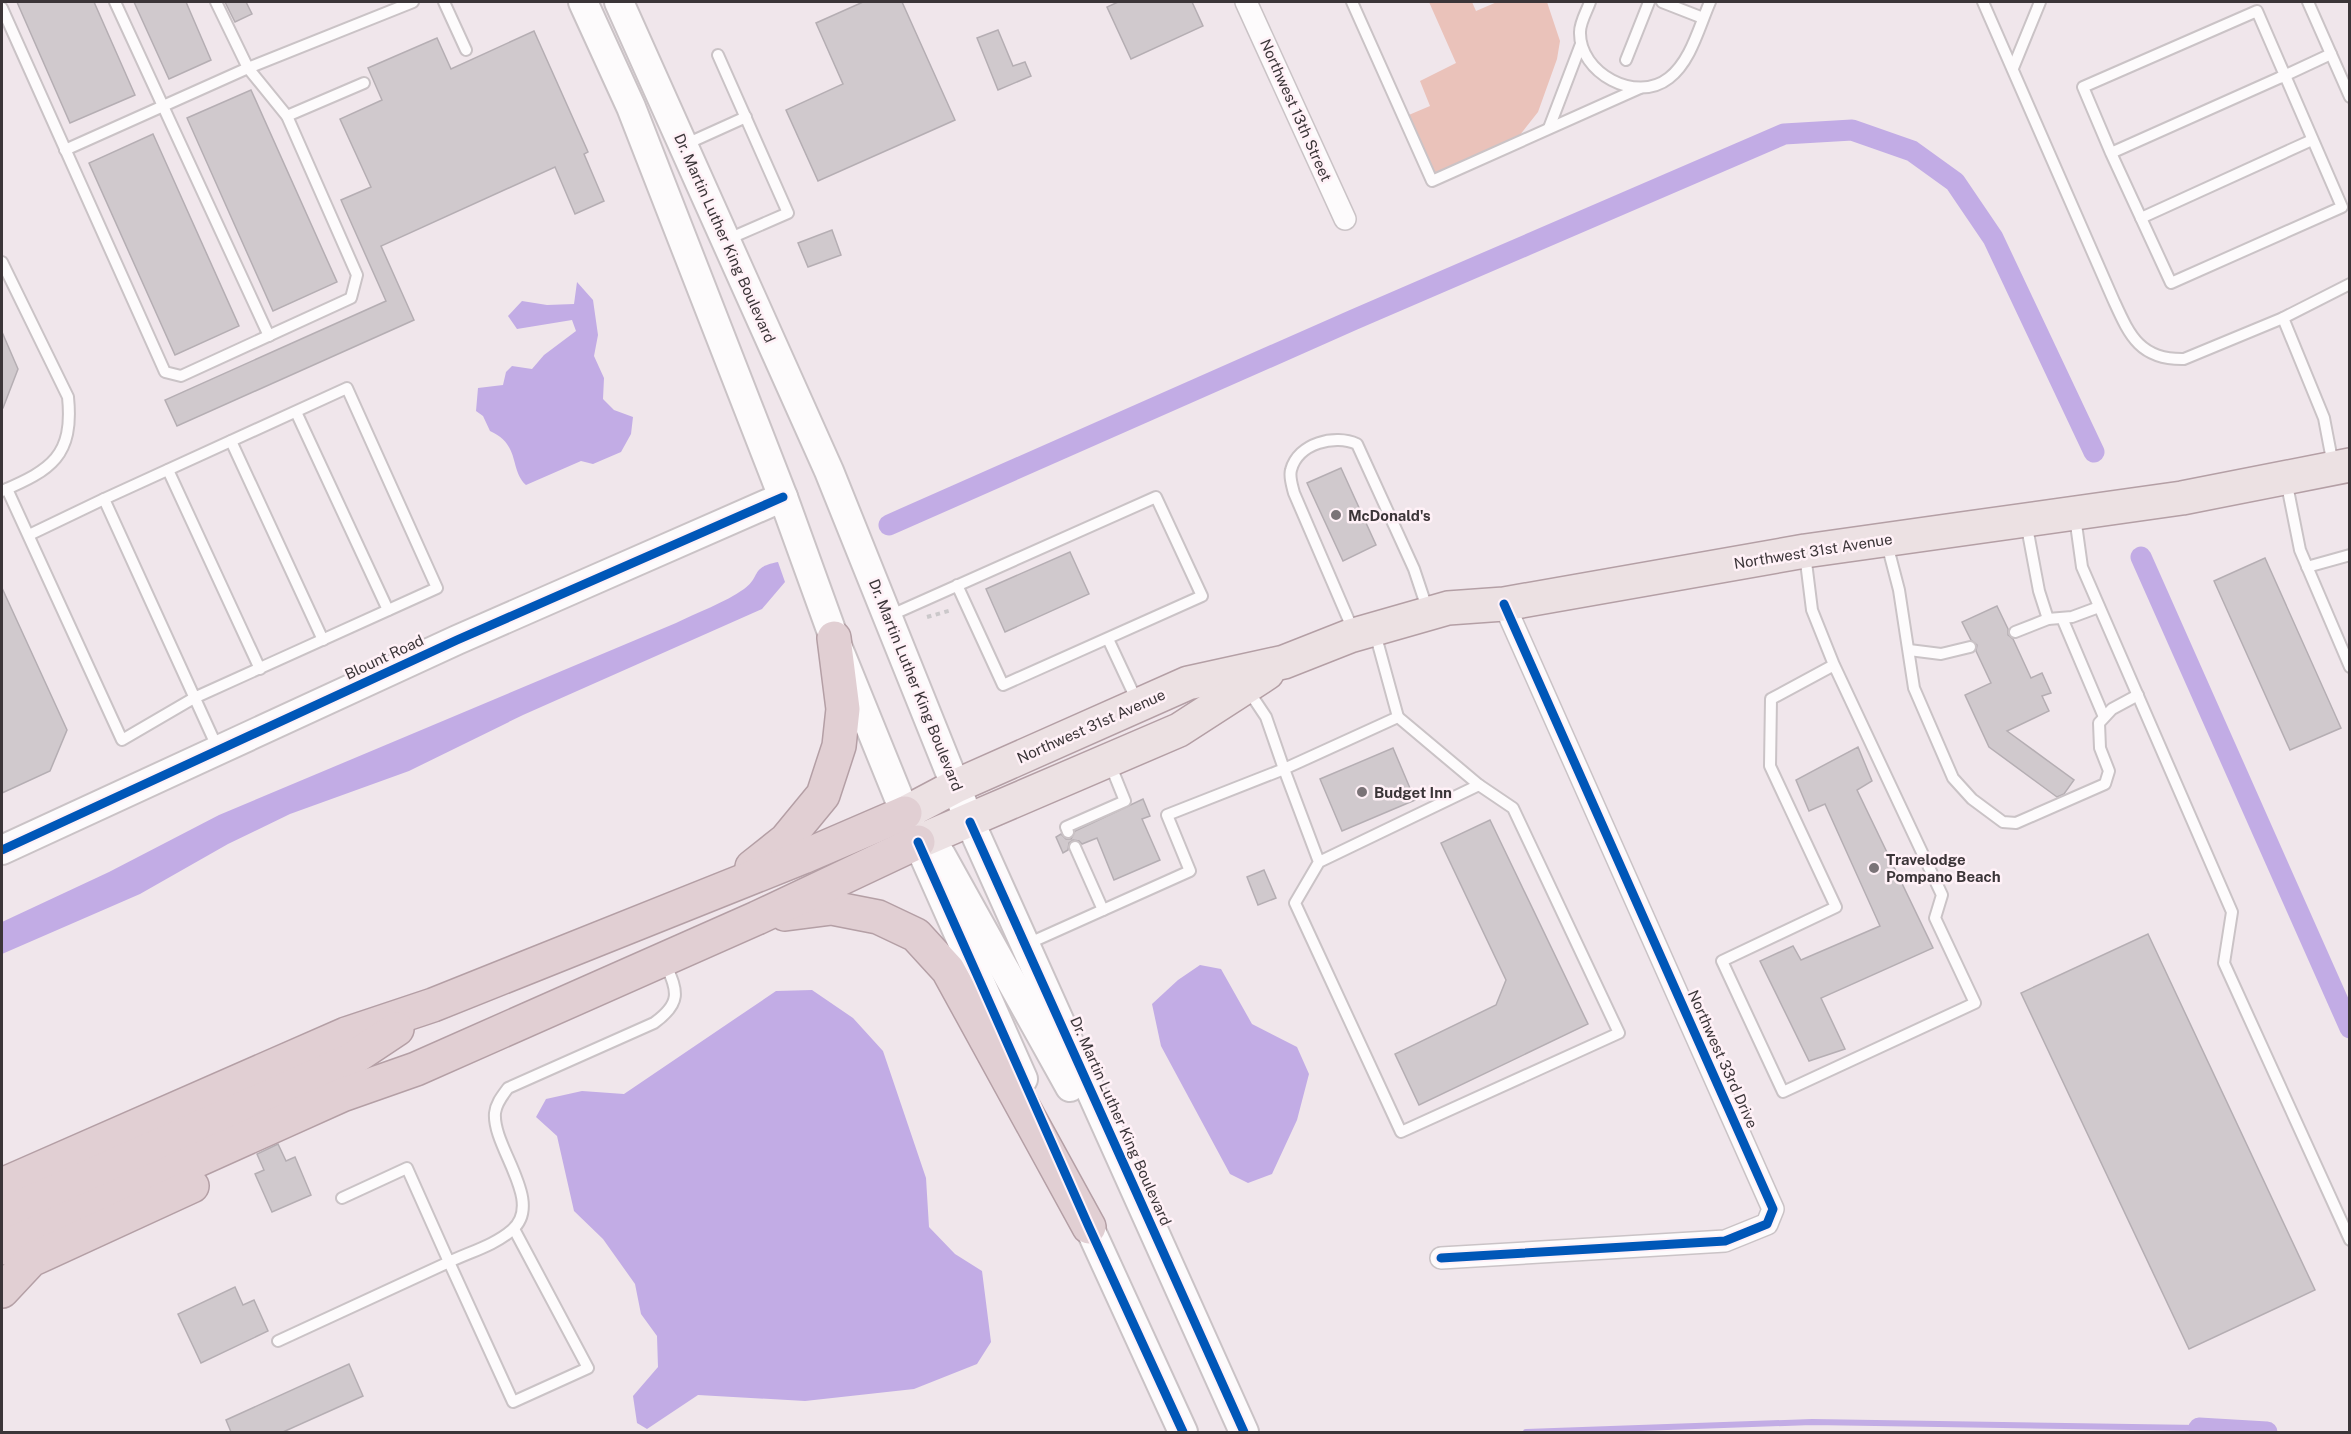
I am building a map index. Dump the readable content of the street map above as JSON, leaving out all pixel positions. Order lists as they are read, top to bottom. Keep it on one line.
{"streets":{"main road":["Dr. Martin Luther King Boulevard","Northwest 31st Avenue","Blount Road"],"street":["Northwest 13th Street","Northwest 33rd Drive"]},"crossings":[["Dr. Martin Luther King Boulevard","Northwest 31st Avenue"],["Northwest 31st Avenue","Northwest 33rd Drive"]],"places":["McDonald's","Budget Inn","Travelodge Pompano Beach"]}
